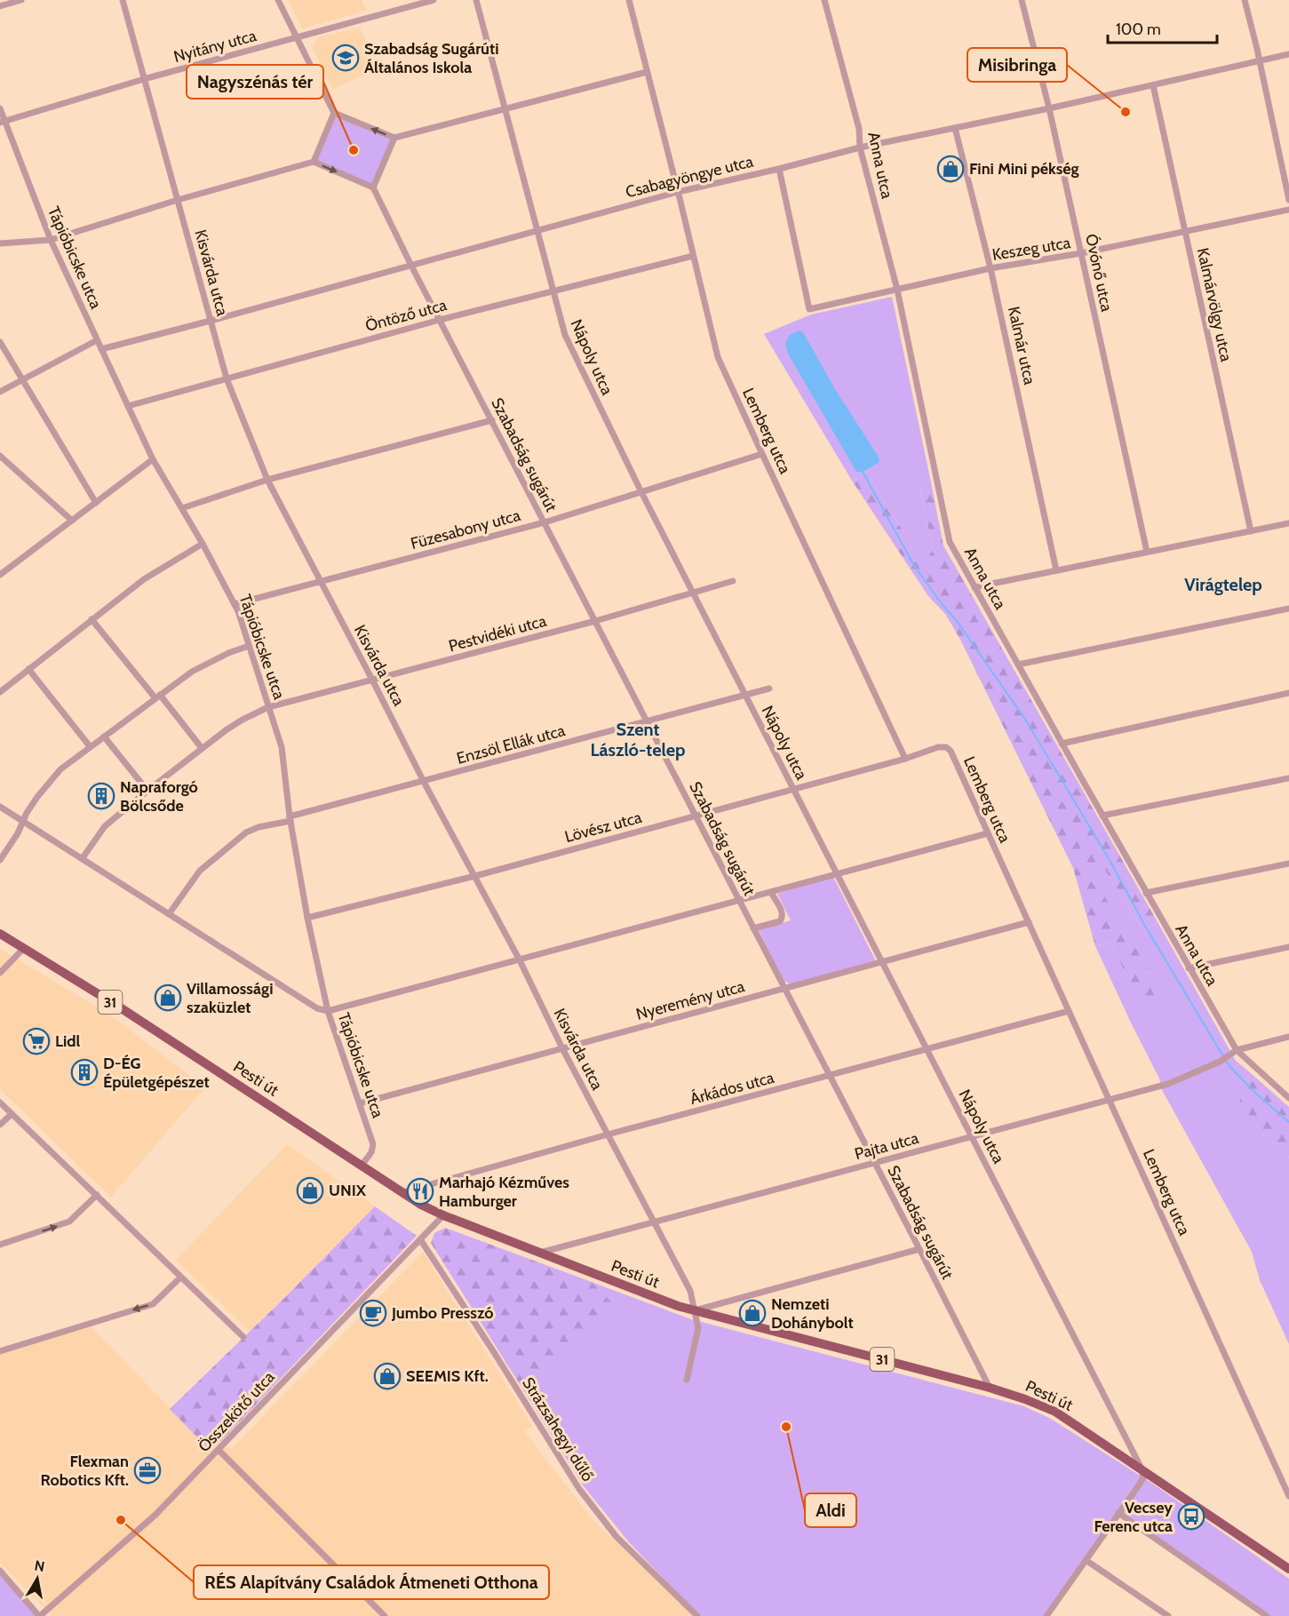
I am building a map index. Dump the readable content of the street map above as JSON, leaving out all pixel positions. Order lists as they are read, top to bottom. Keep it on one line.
{"streets":{"main road":["31","Pesti út"],"street":["Nyitány utca","Anna utca","Csabagyöngye utca","Keszeg utca","Tápióbicske utca","Kisvárda utca","Óvónő utca","Kalmárvölgy utca","Öntöző utca","Kalmár utca","Nápoly utca","Lemberg utca","Szabadság sugárút","Füzesabony utca","Pestvidéki utca","Enzsöl Ellák utca","Lövész utca","Nyeremény utca","Árkádos utca","Pajta utca","Összekötő utca","Strázsahegyi dűlő"]},"crossings":[["Nyitány utca","Tápióbicske utca"],["Nyitány utca","Kisvárda utca"],["Anna utca","Csabagyöngye utca"],["Anna utca","Keszeg utca"],["Anna utca","Pajta utca"],["Csabagyöngye utca","Keszeg utca"],["Csabagyöngye utca","Tápióbicske utca"],["Csabagyöngye utca","Kisvárda utca"],["Csabagyöngye utca","Óvónő utca"],["Csabagyöngye utca","Kalmárvölgy utca"],["Csabagyöngye utca","Kalmár utca"],["Csabagyöngye utca","Nápoly utca"],["Csabagyöngye utca","Lemberg utca"],["Csabagyöngye utca","Szabadság sugárút"],["Keszeg utca","Óvónő utca"],["Keszeg utca","Kalmárvölgy utca"],["Keszeg utca","Kalmár utca"],["Tápióbicske utca","Öntöző utca"],["Tápióbicske utca","Füzesabony utca"],["Tápióbicske utca","Pestvidéki utca"],["Tápióbicske utca","Enzsöl Ellák utca"],["Tápióbicske utca","Lövész utca"],["Tápióbicske utca","Nyeremény utca"],["Tápióbicske utca","Pesti út"],["Kisvárda utca","Öntöző utca"],["Kisvárda utca","Füzesabony utca"],["Kisvárda utca","Pestvidéki utca"],["Kisvárda utca","Enzsöl Ellák utca"],["Kisvárda utca","Lövész utca"],["Kisvárda utca","Nyeremény utca"],["Kisvárda utca","Pesti út"],["Kisvárda utca","Árkádos utca"],["Kisvárda utca","Pajta utca"],["Öntöző utca","Nápoly utca"],["Öntöző utca","Lemberg utca"],["Öntöző utca","Szabadság sugárút"],["Nápoly utca","Füzesabony utca"],["Nápoly utca","Pestvidéki utca"],["Nápoly utca","Enzsöl Ellák utca"],["Nápoly utca","Lövész utca"],["Nápoly utca","Nyeremény utca"],["Nápoly utca","Pesti út"],["Nápoly utca","Árkádos utca"],["Nápoly utca","Pajta utca"],["Lemberg utca","Füzesabony utca"],["Lemberg utca","Lövész utca"],["Lemberg utca","Nyeremény utca"],["Lemberg utca","Árkádos utca"],["Lemberg utca","Pajta utca"],["Szabadság sugárút","Füzesabony utca"],["Szabadság sugárút","Pestvidéki utca"],["Szabadság sugárút","Enzsöl Ellák utca"],["Szabadság sugárút","Lövész utca"],["Szabadság sugárút","Nyeremény utca"],["Szabadság sugárút","Pesti út"],["Szabadság sugárút","Árkádos utca"],["Szabadság sugárút","Pajta utca"],["Pesti út","Árkádos utca"],["Pesti út","Pajta utca"],["Pesti út","Összekötő utca"],["Összekötő utca","Strázsahegyi dűlő"]],"districts":["Virágtelep","Szent László-telep"],"places":{"school or university":["Szabadság Sugárúti Általános Iskola"],"other":["Misibringa","Nagyszénás tér","Aldi","RÉS Alapítvány Családok Átmeneti Otthona"],"shop":["Fini Mini pékség","Villamossági szaküzlet","UNIX","Nemzeti Dohánybolt","SEEMIS Kft."],"building":["Napraforgó Bölcsőde","D-ÉG Épületgépészet"],"supermarket":["Lidl"],"restaurant":["Marhajó Kézműves Hamburger"],"cafe":["Jumbo Presszó"],"office":["Flexman Robotics Kft."],"bus stop":["Vecsey Ferenc utca"]},"scale_bar":"100 m","north":"top"}
